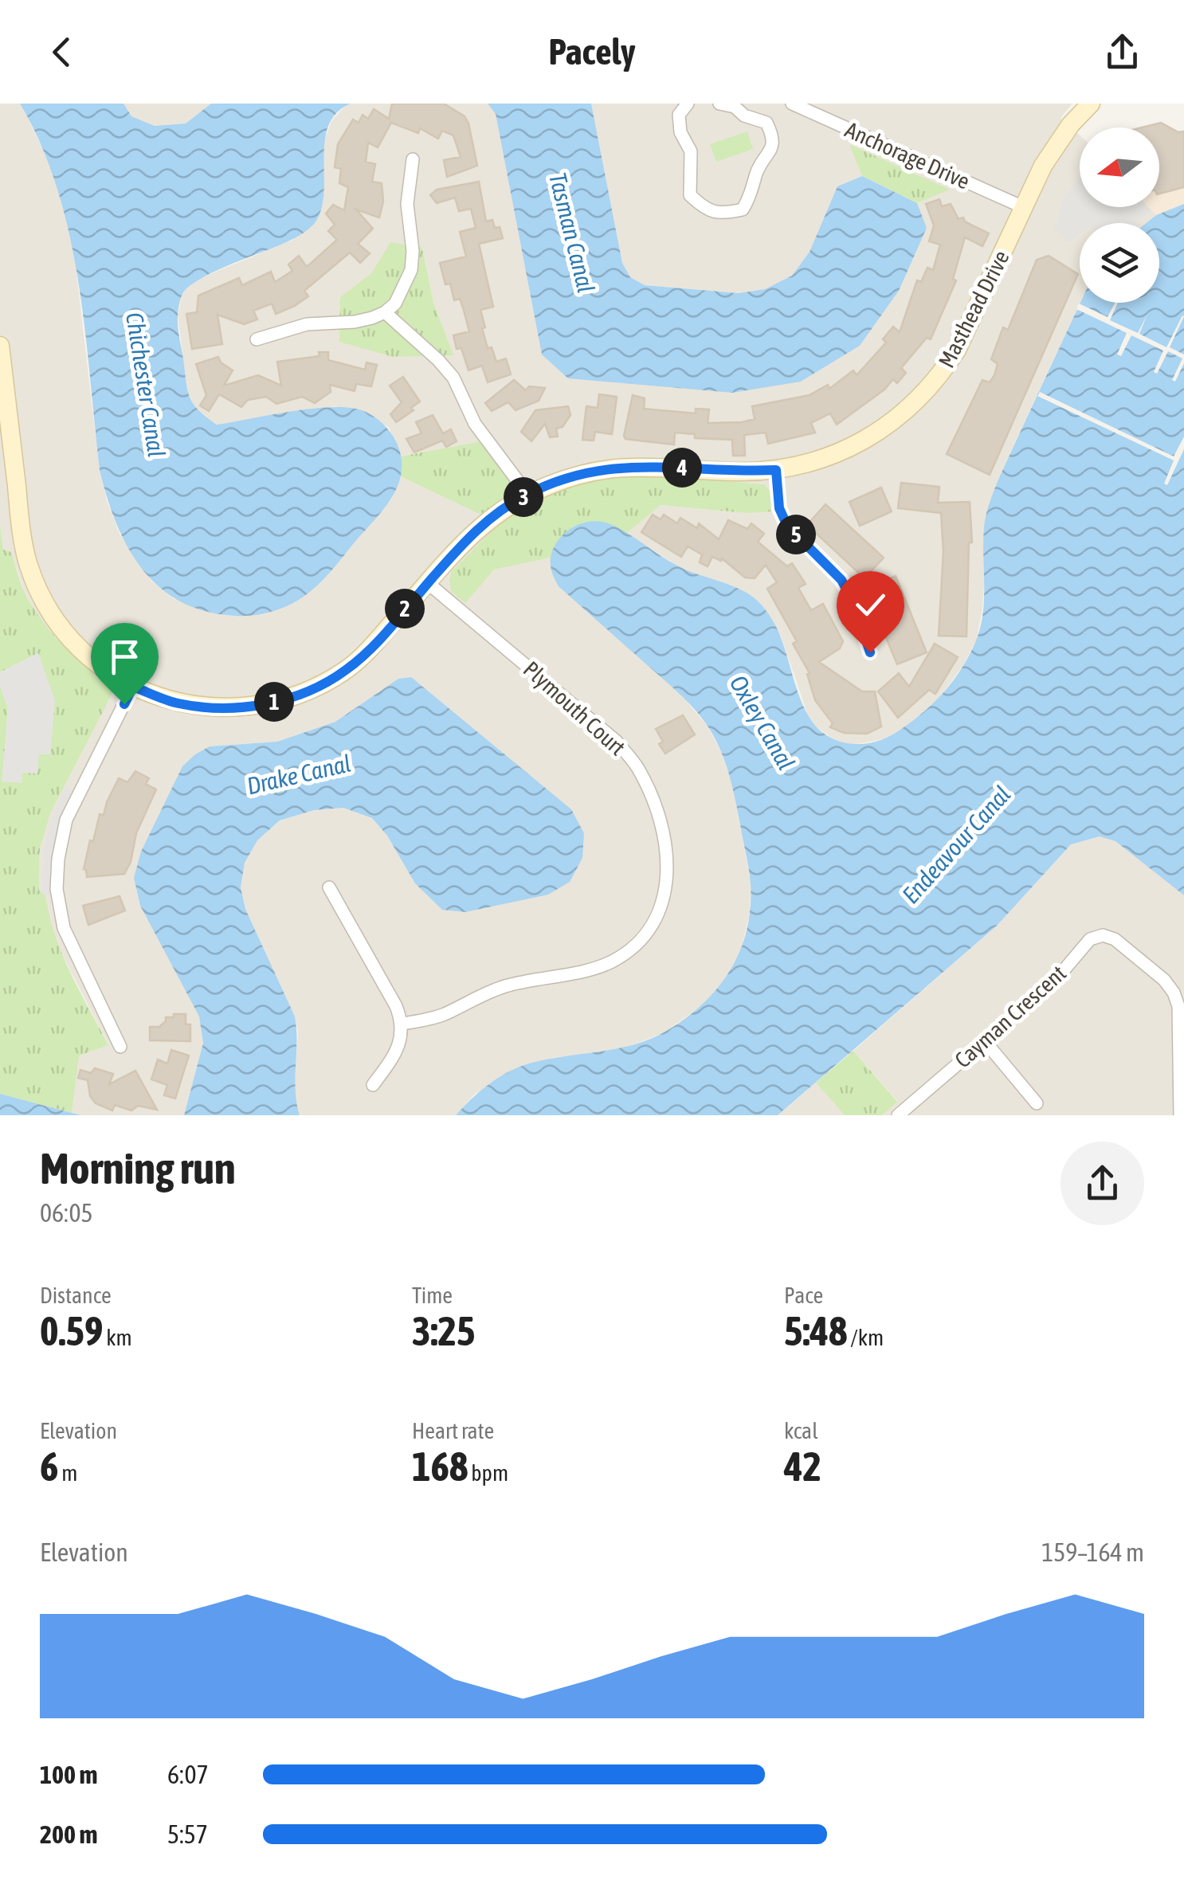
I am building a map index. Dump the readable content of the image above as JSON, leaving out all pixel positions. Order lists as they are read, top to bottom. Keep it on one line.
{"streets":{"street":["Anchorage Drive","Masthead Drive","Plymouth Court","Cayman Crescent"]},"crossings":[["Anchorage Drive","Masthead Drive"],["Masthead Drive","Plymouth Court"]],"water":["Tasman Canal","Chichester Canal","Oxley Canal","Drake Canal","Endeavour Canal"],"north":"left","page":{"header":"Pacely","pins":["4","3","5","2","1"],"heading":["Morning run","06:05"],"stats":[["Distance","0.59 km"],["Time","3:25"],["Pace","5:48 /km"],["Elevation","6 m"],["Heart rate","168 bpm"],["kcal","42"]],"chart":["Elevation","159–164 m"],"list":[{"name":"100 m","note":"6:07"},{"name":"200 m","note":"5:57"}]}}
